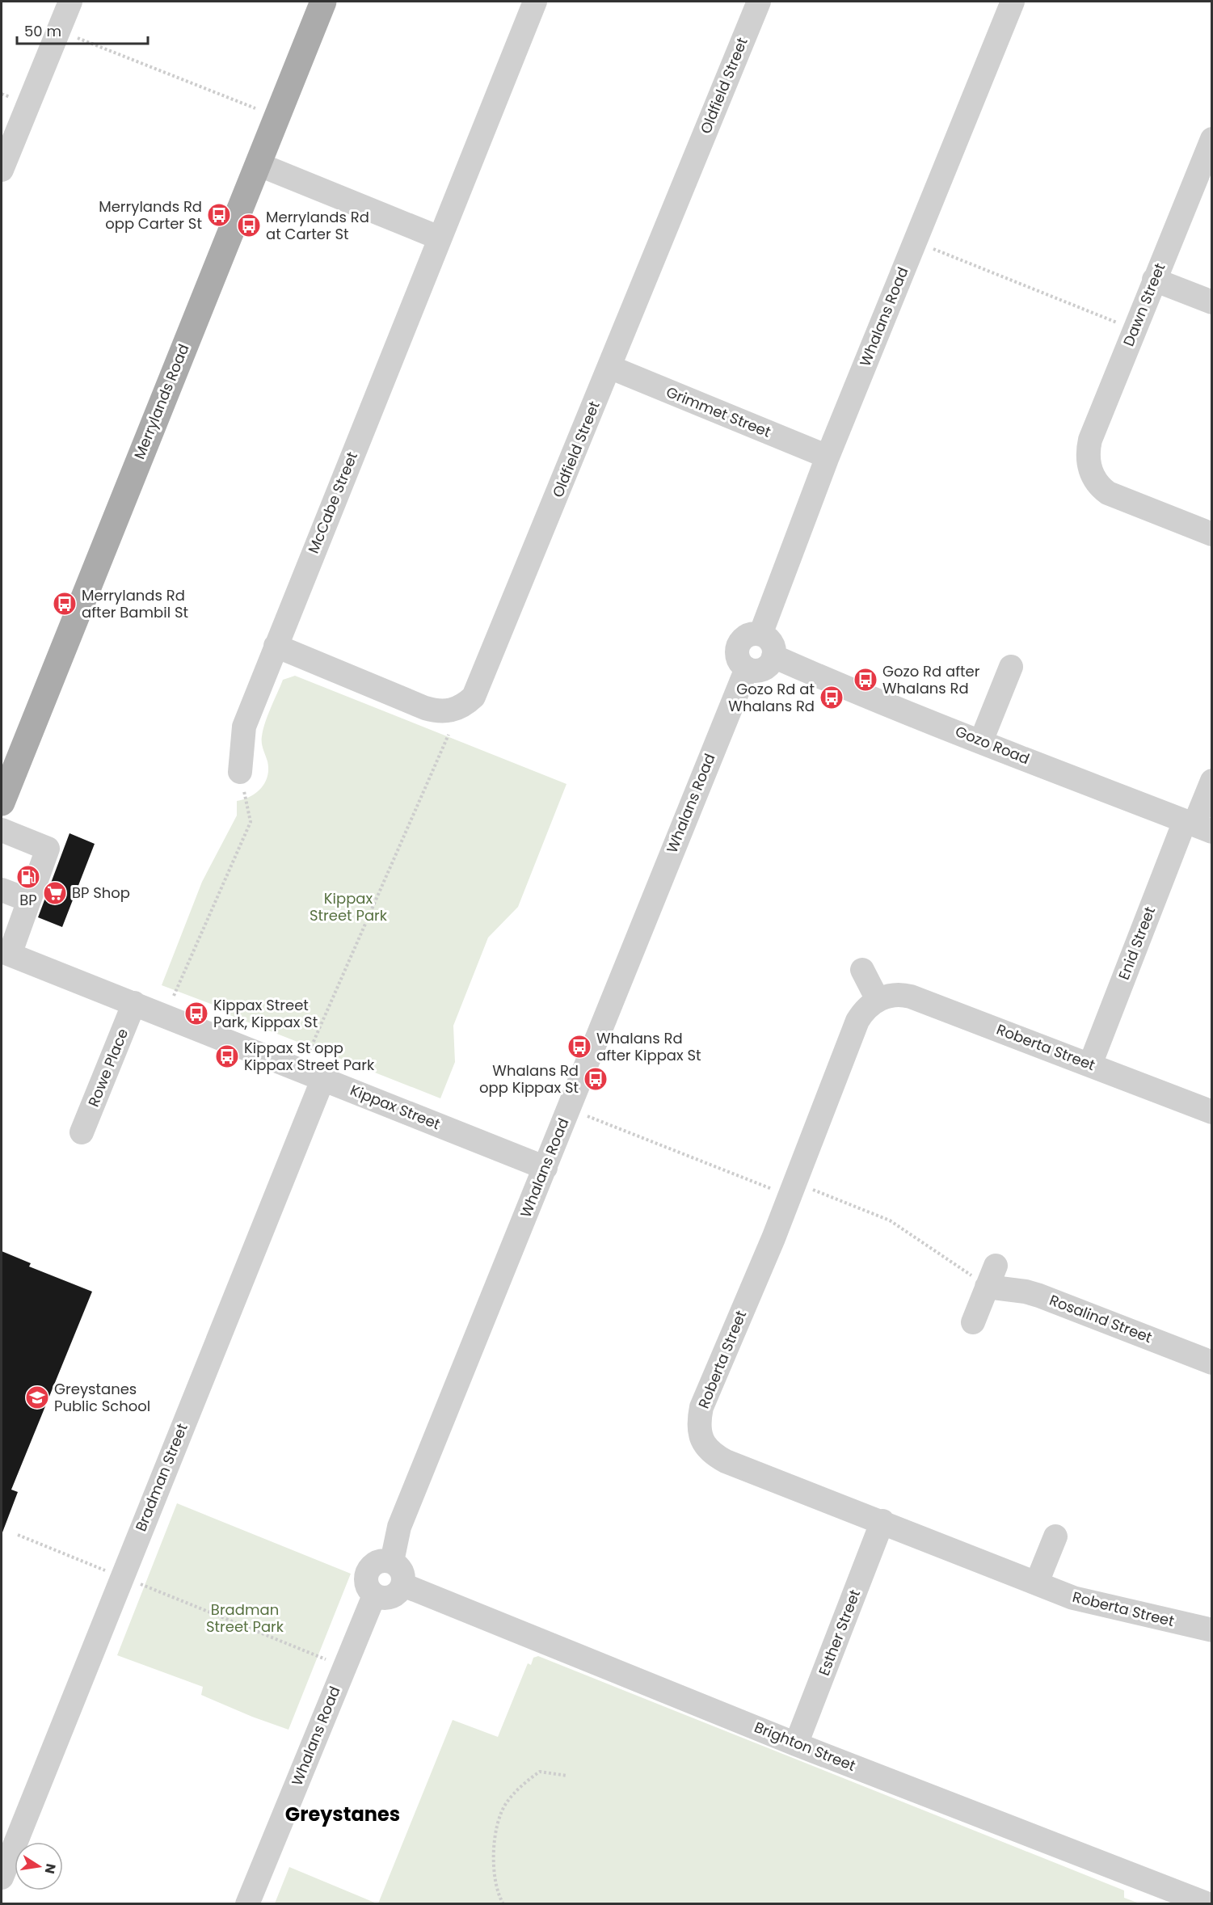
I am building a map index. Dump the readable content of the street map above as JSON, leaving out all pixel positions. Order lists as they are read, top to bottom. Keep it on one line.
{"streets":{"main road":["Merrylands Road"],"street":["Oldfield Street","Dawn Street","Whalans Road","Grimmet Street","McCabe Street","Gozo Road","Enid Street","Roberta Street","Rowe Place","Kippax Street","Rosalind Street","Bradman Street","Esther Street","Brighton Street"]},"crossings":[["Oldfield Street","Grimmet Street"],["Oldfield Street","McCabe Street"],["Whalans Road","Grimmet Street"],["Whalans Road","Gozo Road"],["Whalans Road","Kippax Street"],["Whalans Road","Brighton Street"],["Gozo Road","Enid Street"],["Enid Street","Roberta Street"],["Roberta Street","Esther Street"],["Rowe Place","Kippax Street"],["Kippax Street","Bradman Street"],["Esther Street","Brighton Street"]],"districts":["Greystanes"],"parks":["Kippax Street Park","Bradman Street Park"],"places":{"bus stop":["Merrylands Rd opp Carter St","Merrylands Rd at Carter St","Merrylands Rd after Bambil St","Gozo Rd after Whalans Rd","Gozo Rd at Whalans Rd","Kippax Street Park, Kippax St","Whalans Rd after Kippax St","Kippax St opp Kippax Street Park","Whalans Rd opp Kippax St"],"fuel station":["BP"],"supermarket":["BP Shop"],"school or university":["Greystanes Public School"]},"scale_bar":"50 m","north":"right"}
